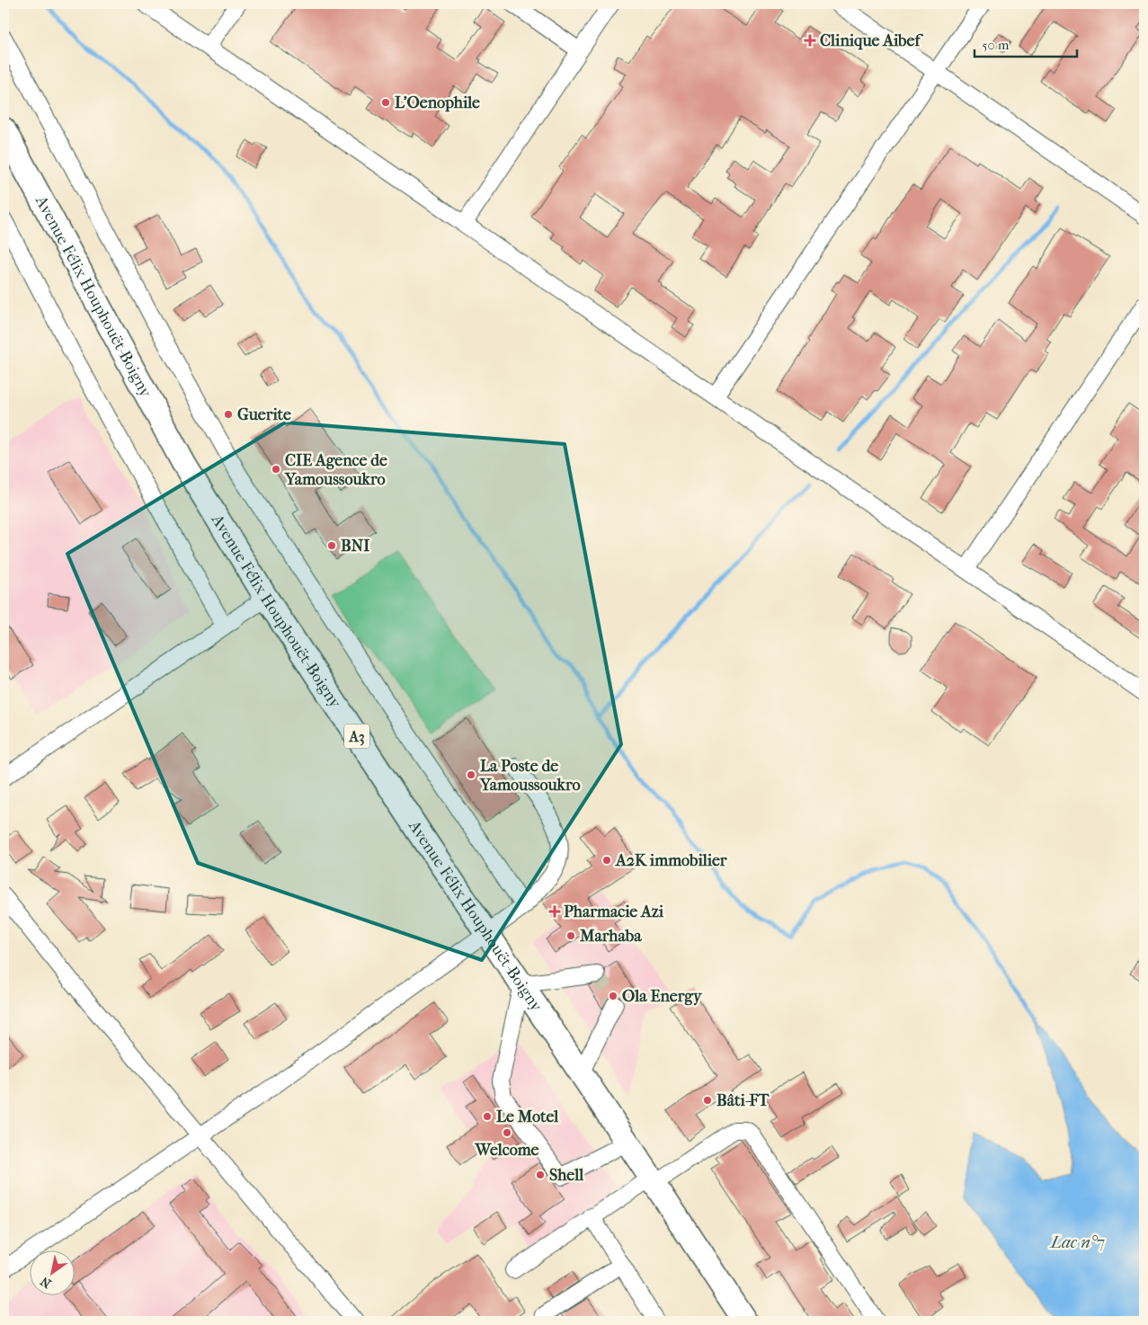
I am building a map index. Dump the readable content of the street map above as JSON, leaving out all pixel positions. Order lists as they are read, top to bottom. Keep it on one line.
{"streets":{"highway":["Avenue Félix Houphouët-Boigny","A3"]},"water":["Lac n°7"],"places":{"health":["Clinique Aibef","Pharmacie Azi"],"other":["L'Oenophile","Guerite","CIE Agence de Yamoussoukro","BNI","La Poste de Yamoussoukro","A2K immobilier","Marhaba","Ola Energy","Bâti-FT","Le Motel","Welcome","Shell"]},"scale_bar":"50 m","north":"bottom left"}
